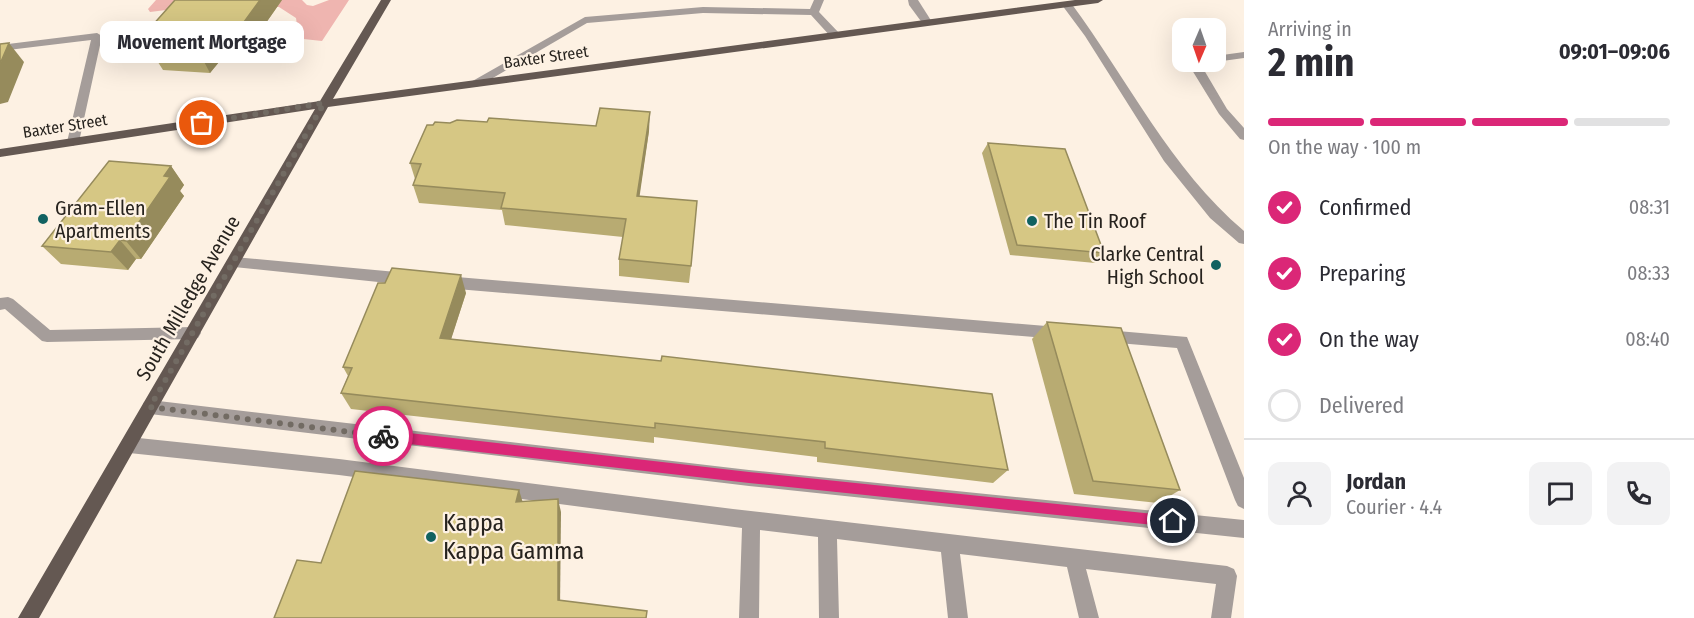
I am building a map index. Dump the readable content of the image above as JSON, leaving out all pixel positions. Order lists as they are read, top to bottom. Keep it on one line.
{"streets":{"main road":["Baxter Street","South Milledge Avenue"]},"crossings":[["Baxter Street","South Milledge Avenue"]],"places":["Movement Mortgage","Gram-Ellen Apartments","The Tin Roof","Clarke Central High School","Kappa Kappa Gamma"],"north":"bottom","page":{"heading":["2 min","Arriving in","09:01–09:06"],"panel":["Jordan","Courier · 4.4"],"bubble":"Movement Mortgage","bar":"On the way · 100 m","list":[["Confirmed","08:31"],["Preparing","08:33"],["On the way","08:40"],"Delivered"]}}
